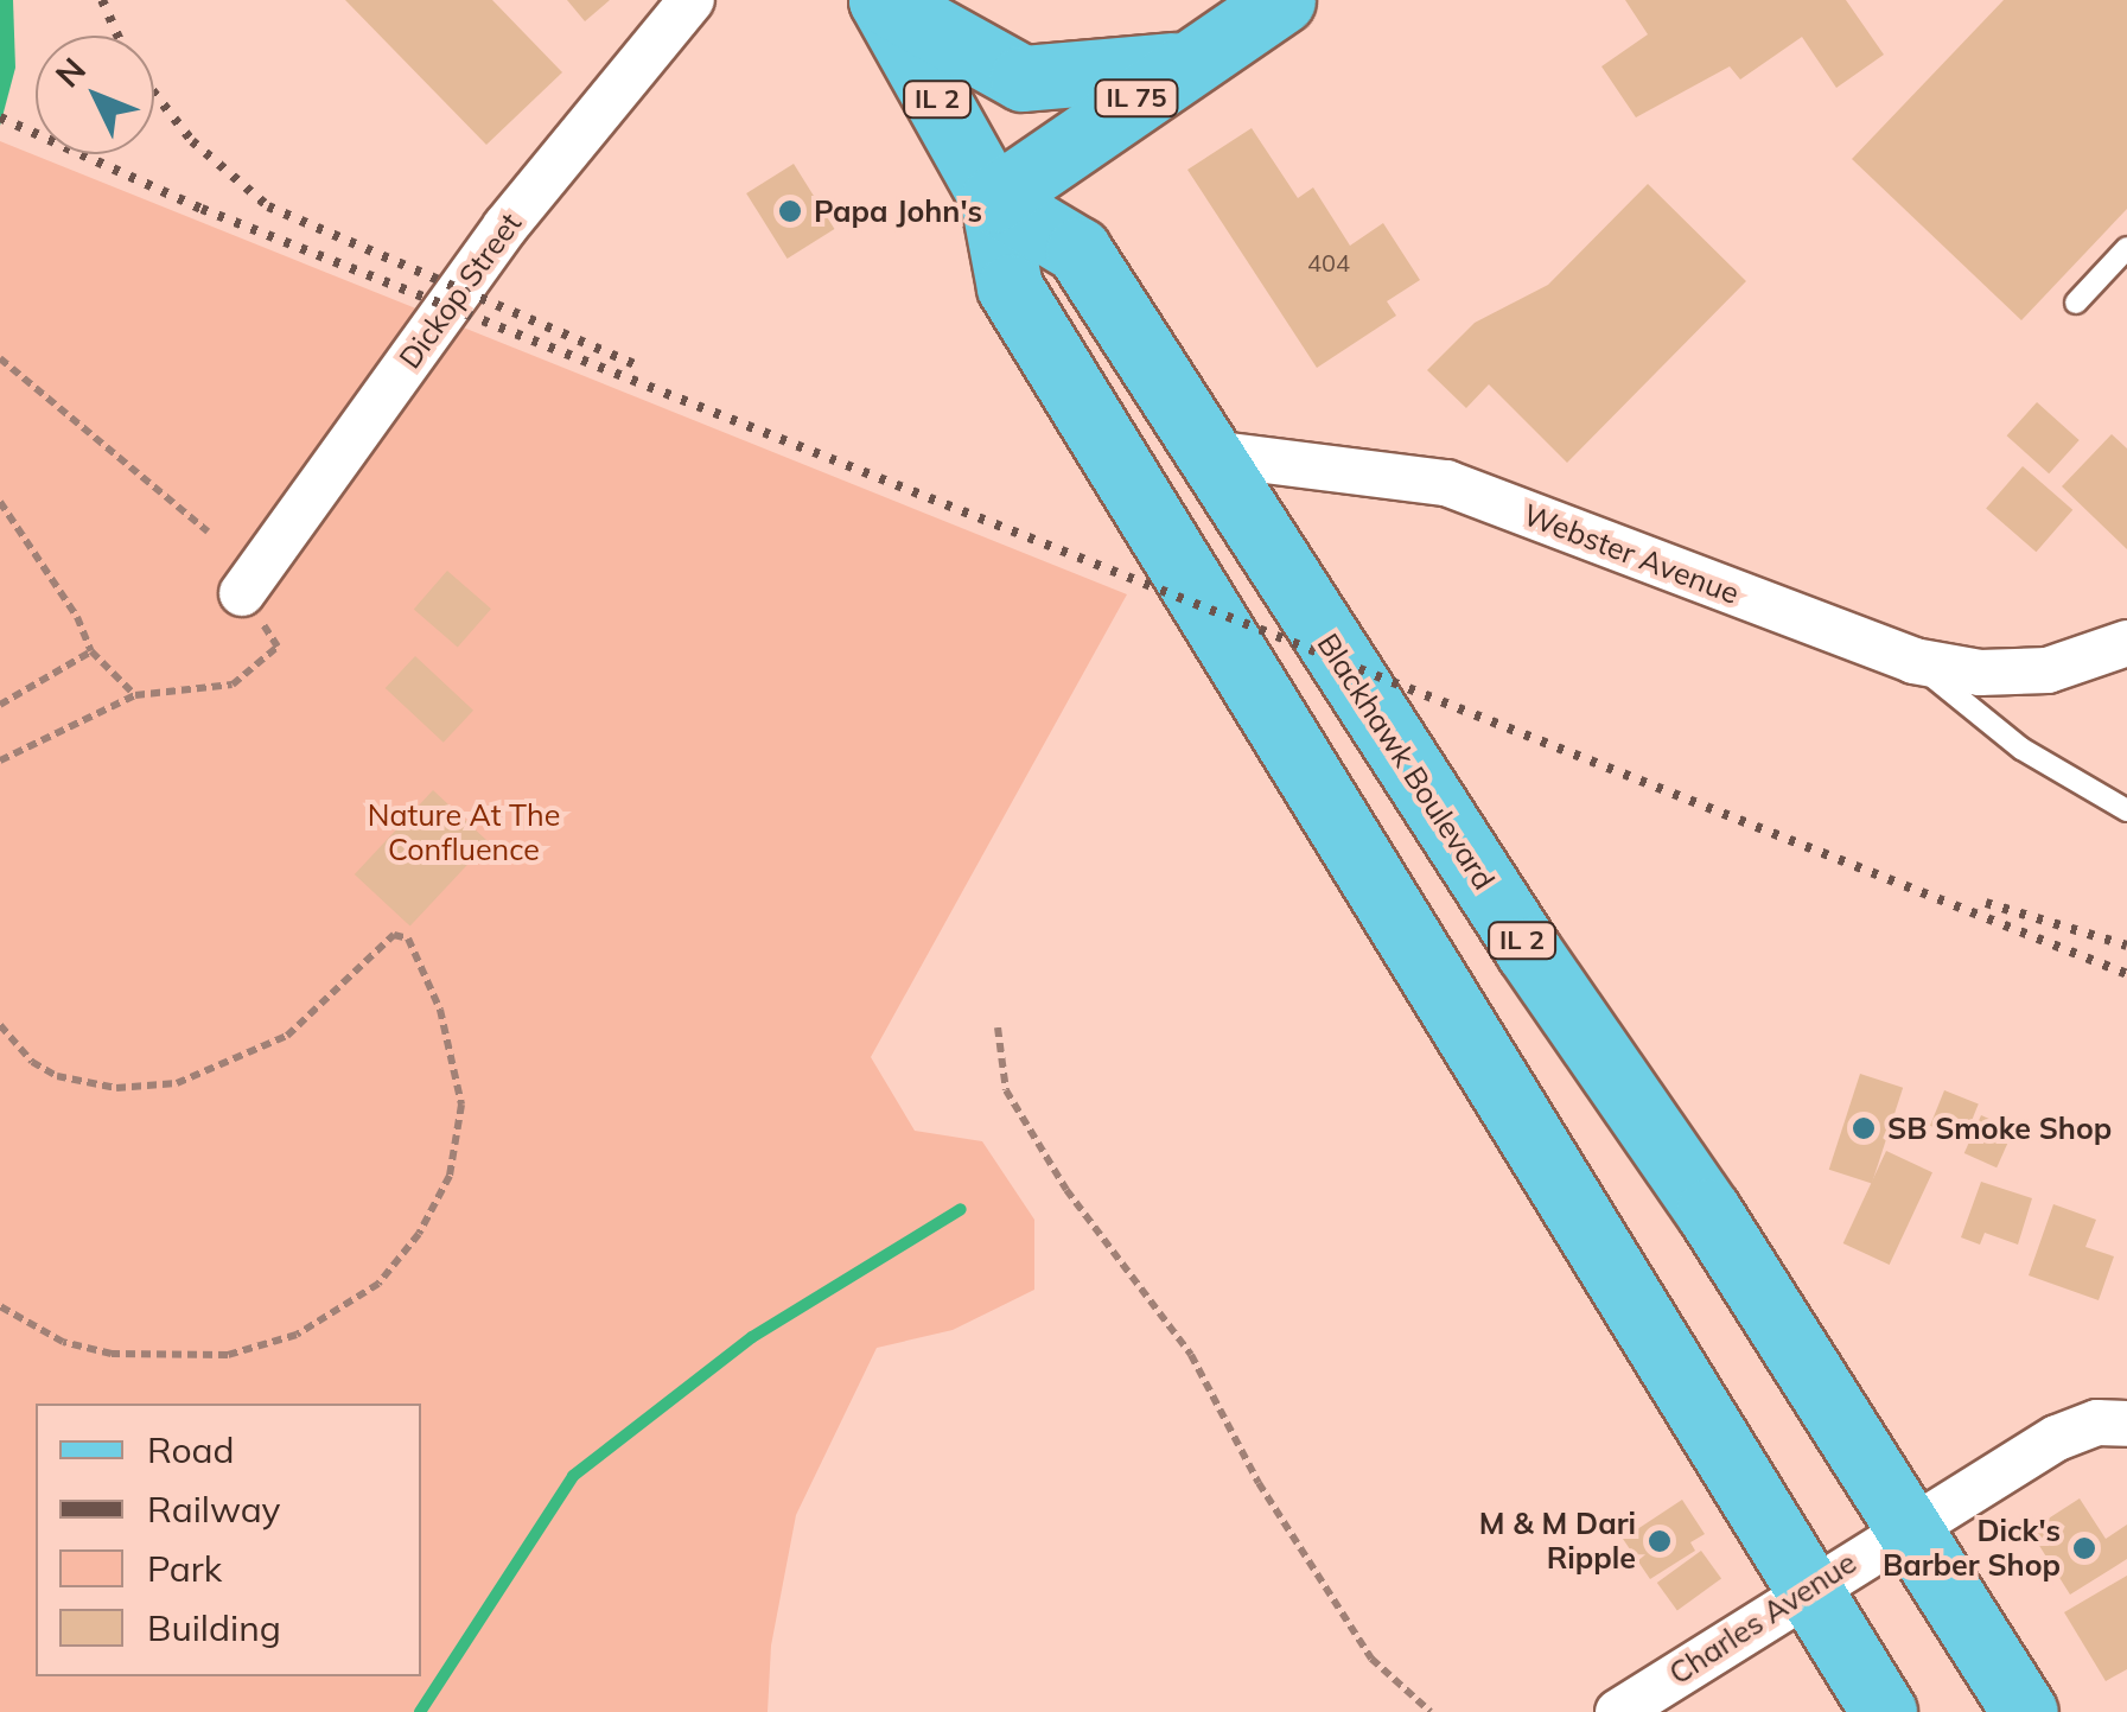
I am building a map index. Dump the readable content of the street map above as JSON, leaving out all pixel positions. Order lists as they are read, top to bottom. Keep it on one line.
{"streets":{"main road":["IL 75","IL 2","Blackhawk Boulevard"],"street":["Dickop Street","Webster Avenue","Charles Avenue"]},"crossings":[["IL 75","IL 2"],["IL 75","Blackhawk Boulevard"],["IL 2","Blackhawk Boulevard"],["IL 2","Charles Avenue"],["Webster Avenue","Blackhawk Boulevard"],["Blackhawk Boulevard","Charles Avenue"]],"parks":["Nature At The Confluence"],"places":["Papa John's","SB Smoke Shop","M & M Dari Ripple","Dick's Barber Shop"],"house_numbers":["404"],"legend":["Road","Railway","Park","Building"],"north":"top left"}
